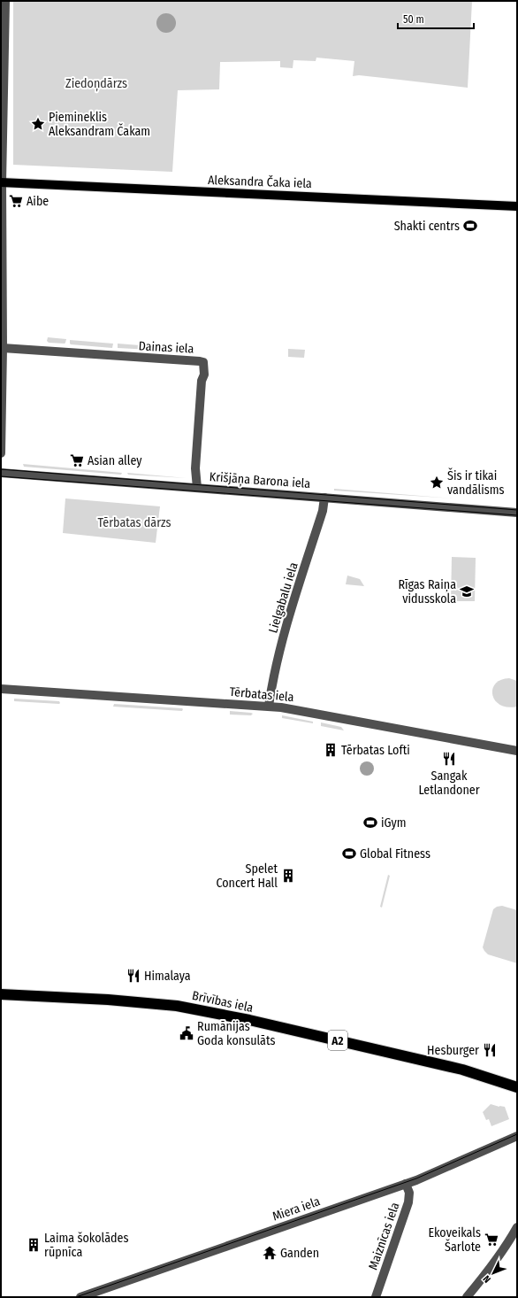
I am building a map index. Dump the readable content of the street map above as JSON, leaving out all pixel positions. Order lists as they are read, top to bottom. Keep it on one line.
{"streets":{"highway":["Brīvības iela","A2"],"main road":["Aleksandra Čaka iela"],"street":["Dainas iela","Krišjāņa Barona iela","Lielgabalu iela","Tērbatas iela","Miera iela","Maiznīcas iela"]},"crossings":[["Dainas iela","Krišjāņa Barona iela"],["Krišjāņa Barona iela","Lielgabalu iela"],["Lielgabalu iela","Tērbatas iela"],["Miera iela","Maiznīcas iela"]],"parks":["Ziedoņdārzs","Tērbatas dārzs"],"places":{"place":["Piemineklis Aleksandram Čakam","Šis ir tikai vandālisms"],"supermarket":["Aibe","Asian alley","Ekoveikals Šarlote"],"sports":["Shakti centrs","iGym","Global Fitness"],"school or university":["Rīgas Raiņa vidusskola"],"building":["Tērbatas Lofti","Spelet Concert Hall","Laima šokolādes rūpnīca"],"restaurant":["Sangak Letlandoner","Himalaya","Hesburger"],"public building":["Rumānijas Goda konsulāts"],"temple":["Ganden"]},"scale_bar":"50 m","north":"bottom left"}
